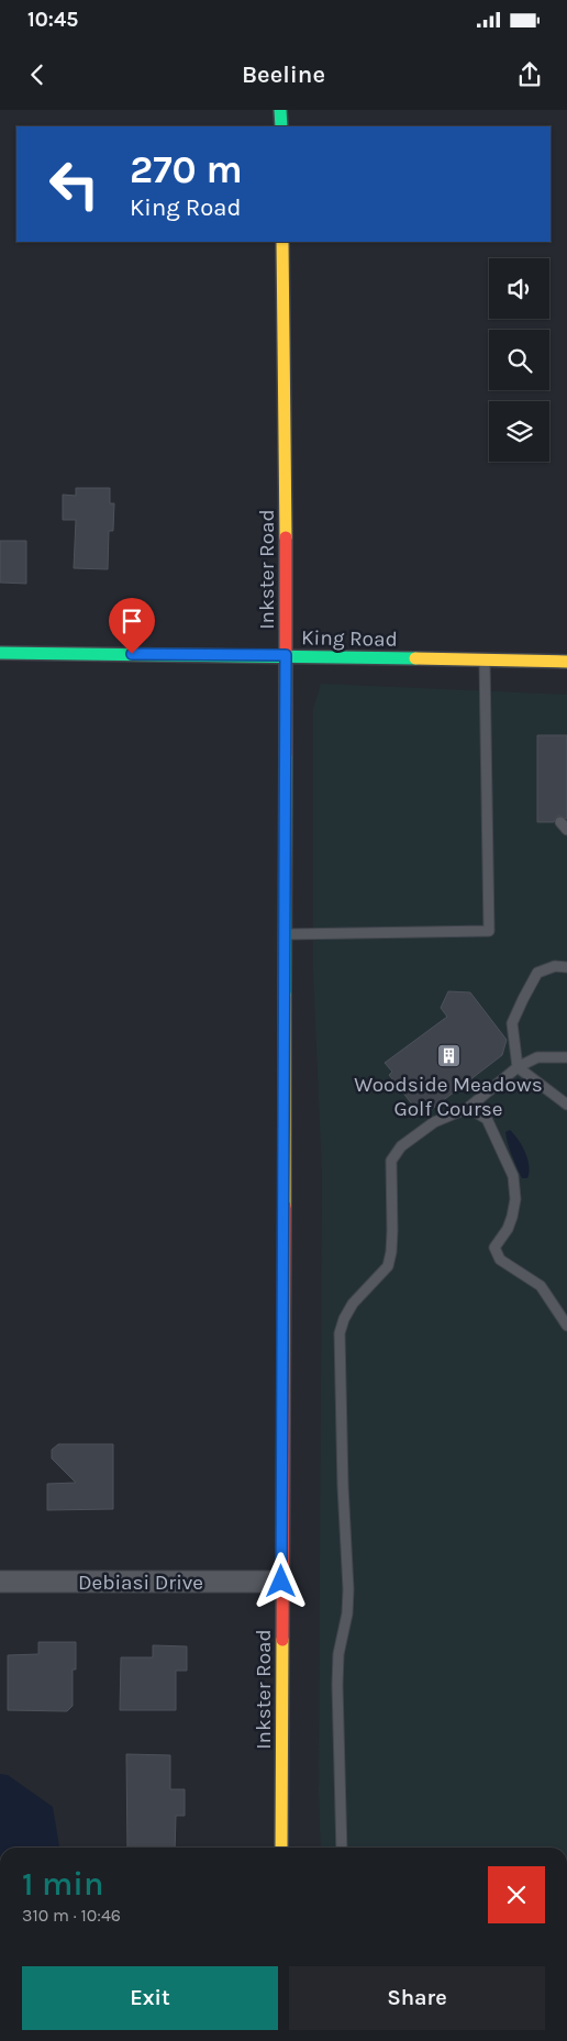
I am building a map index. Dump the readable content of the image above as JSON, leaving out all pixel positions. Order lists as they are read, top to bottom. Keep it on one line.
{"streets":{"street":["Inkster Road","King Road","Debiasi Drive"]},"crossings":[["Inkster Road","King Road"],["Inkster Road","Debiasi Drive"]],"places":{"building":["Woodside Meadows Golf Course"]},"page":{"status":"10:45","header":"Beeline","turn":["270 m","King Road"],"heading":["1 min","310 m · 10:46"],"buttons":["Exit","Share"]}}
